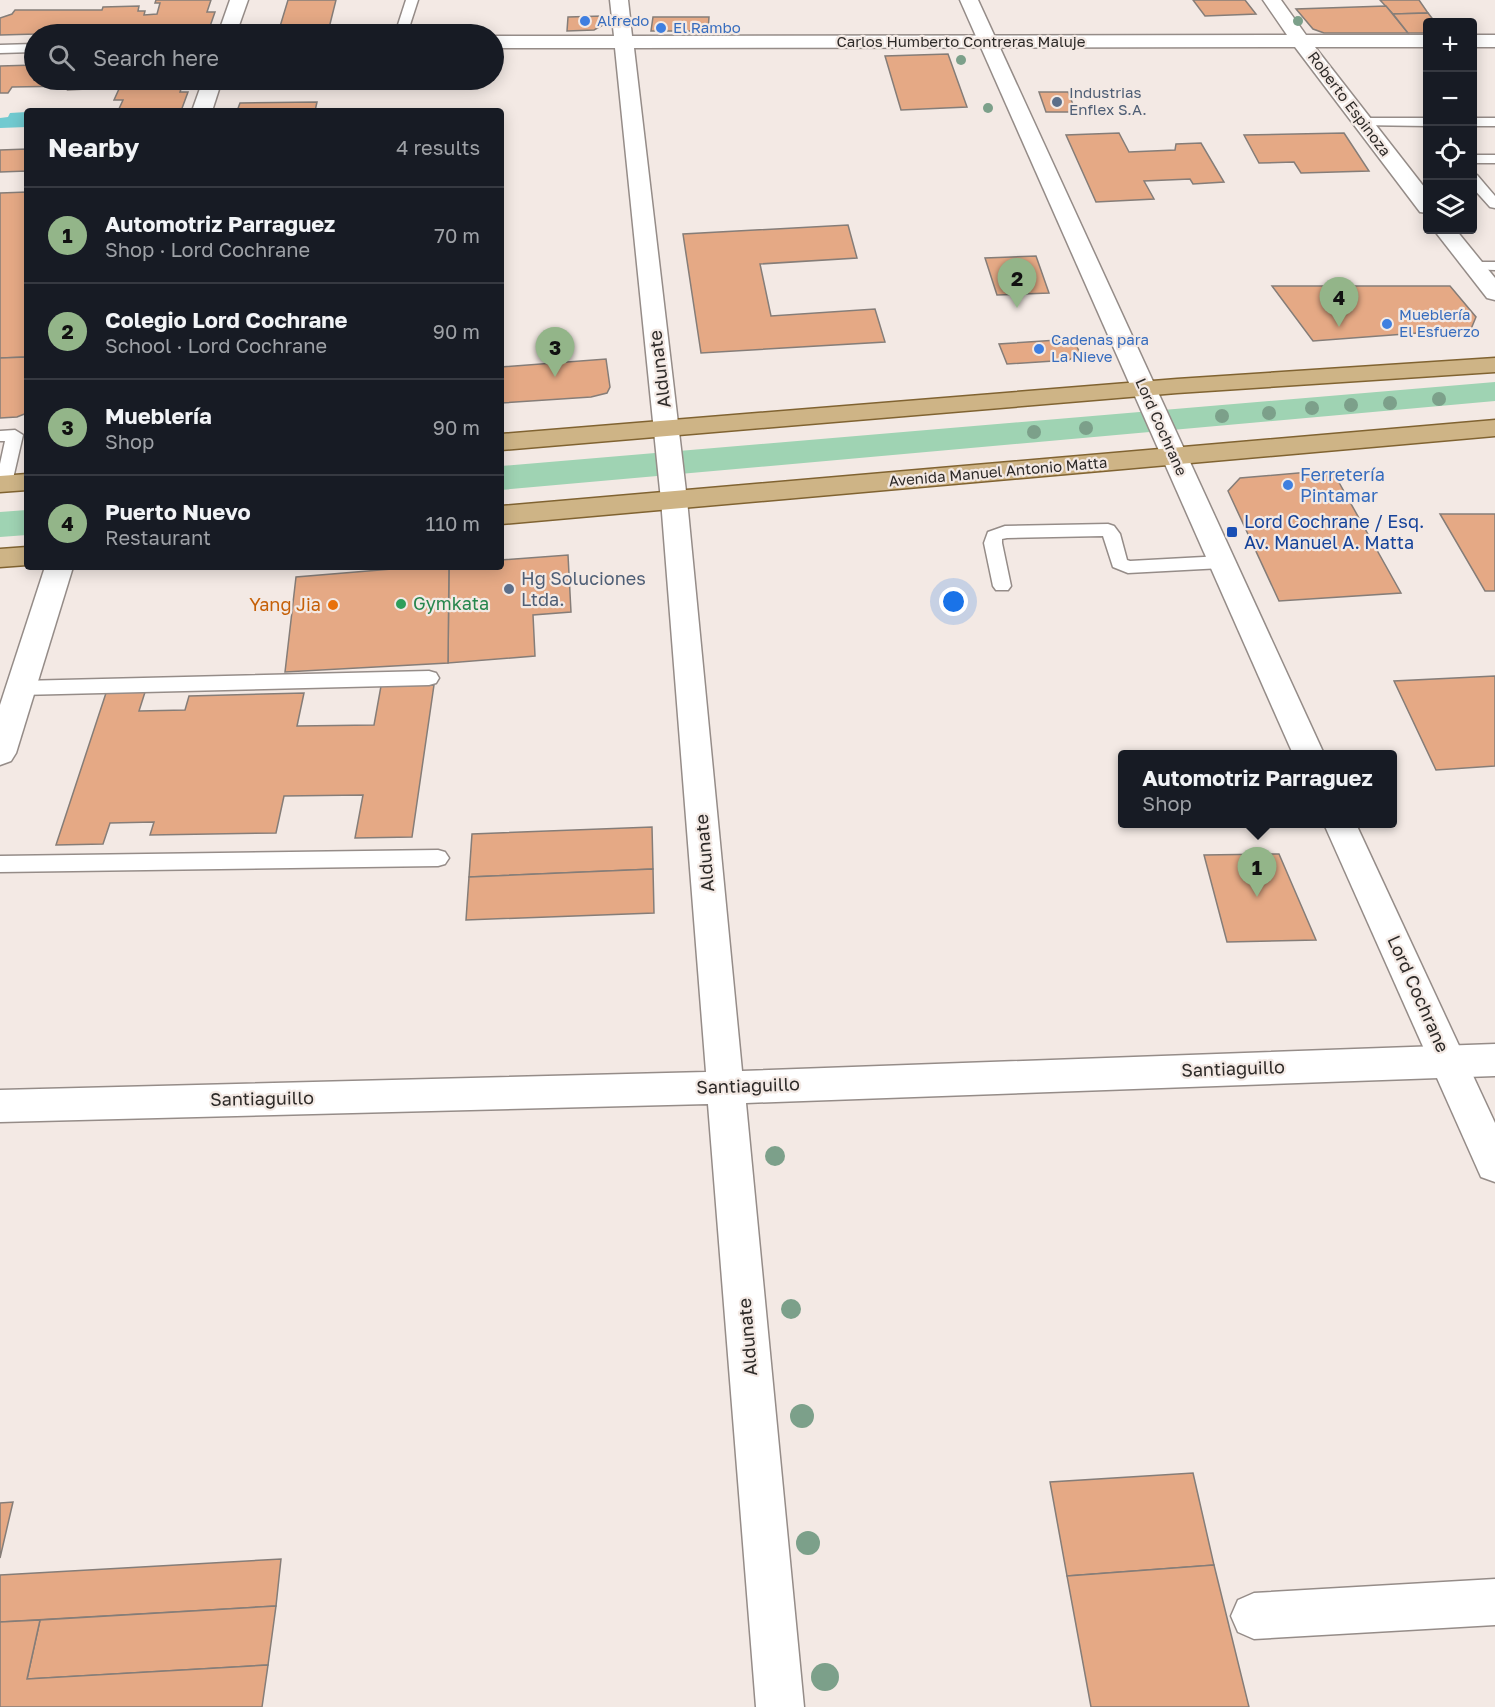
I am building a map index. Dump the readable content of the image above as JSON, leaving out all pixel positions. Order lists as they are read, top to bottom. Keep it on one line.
{"streets":{"main road":["Avenida Manuel Antonio Matta"],"street":["Carlos Humberto Contreras Maluje","Roberto Espinoza","Aldunate","Lord Cochrane","Santiaguillo"]},"crossings":[["Carlos Humberto Contreras Maluje","Roberto Espinoza"],["Carlos Humberto Contreras Maluje","Aldunate"],["Carlos Humberto Contreras Maluje","Lord Cochrane"],["Aldunate","Avenida Manuel Antonio Matta"],["Aldunate","Santiaguillo"],["Lord Cochrane","Avenida Manuel Antonio Matta"],["Lord Cochrane","Santiaguillo"]],"places":{"other":["Alfredo","El Rambo","Industrias Enflex S.A.","Mueblería El Esfuerzo","Cadenas para La Nieve","Ferretería Pintamar","Hg Soluciones Ltda.","Gymkata","Yang Jia"],"transit":["Lord Cochrane / Esq. Av. Manuel A. Matta"]},"page":{"map_buttons":["+","−"],"search":"Search here","heading":["Nearby","4 results"],"list":[{"mark":"1","name":"Automotriz Parraguez","note":"Shop · Lord Cochrane","value":"70 m"},{"mark":"2","name":"Colegio Lord Cochrane","note":"School · Lord Cochrane","value":"90 m"},{"mark":"3","name":"Mueblería","note":"Shop","value":"90 m"},{"mark":"4","name":"Puerto Nuevo","note":"Restaurant","value":"110 m"}],"pins":["2","4","3","1"],"popup":["Automotriz Parraguez","Shop"]}}
